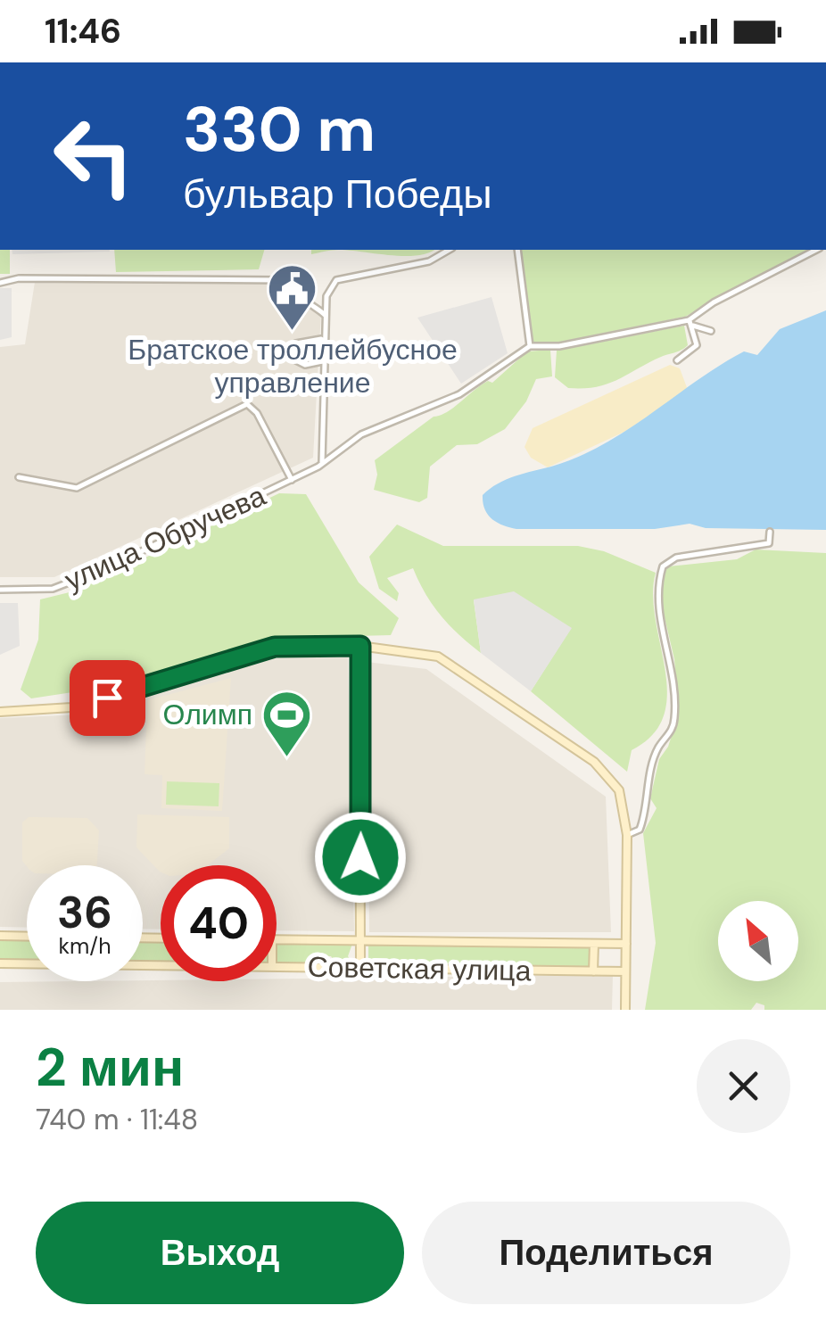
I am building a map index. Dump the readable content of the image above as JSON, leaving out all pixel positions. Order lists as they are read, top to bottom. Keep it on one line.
{"streets":{"street":["улица Обручева","Советская улица"]},"places":{"public building":["Братское троллейбусное управление"],"sports":["Олимп"]},"north":"top left","page":{"status":"11:46","turn":["330 m","бульвар Победы"],"speed":"36 km/h","limit":"40","heading":["2 мин","740 m · 11:48"],"buttons":["Выход","Поделиться"]}}
